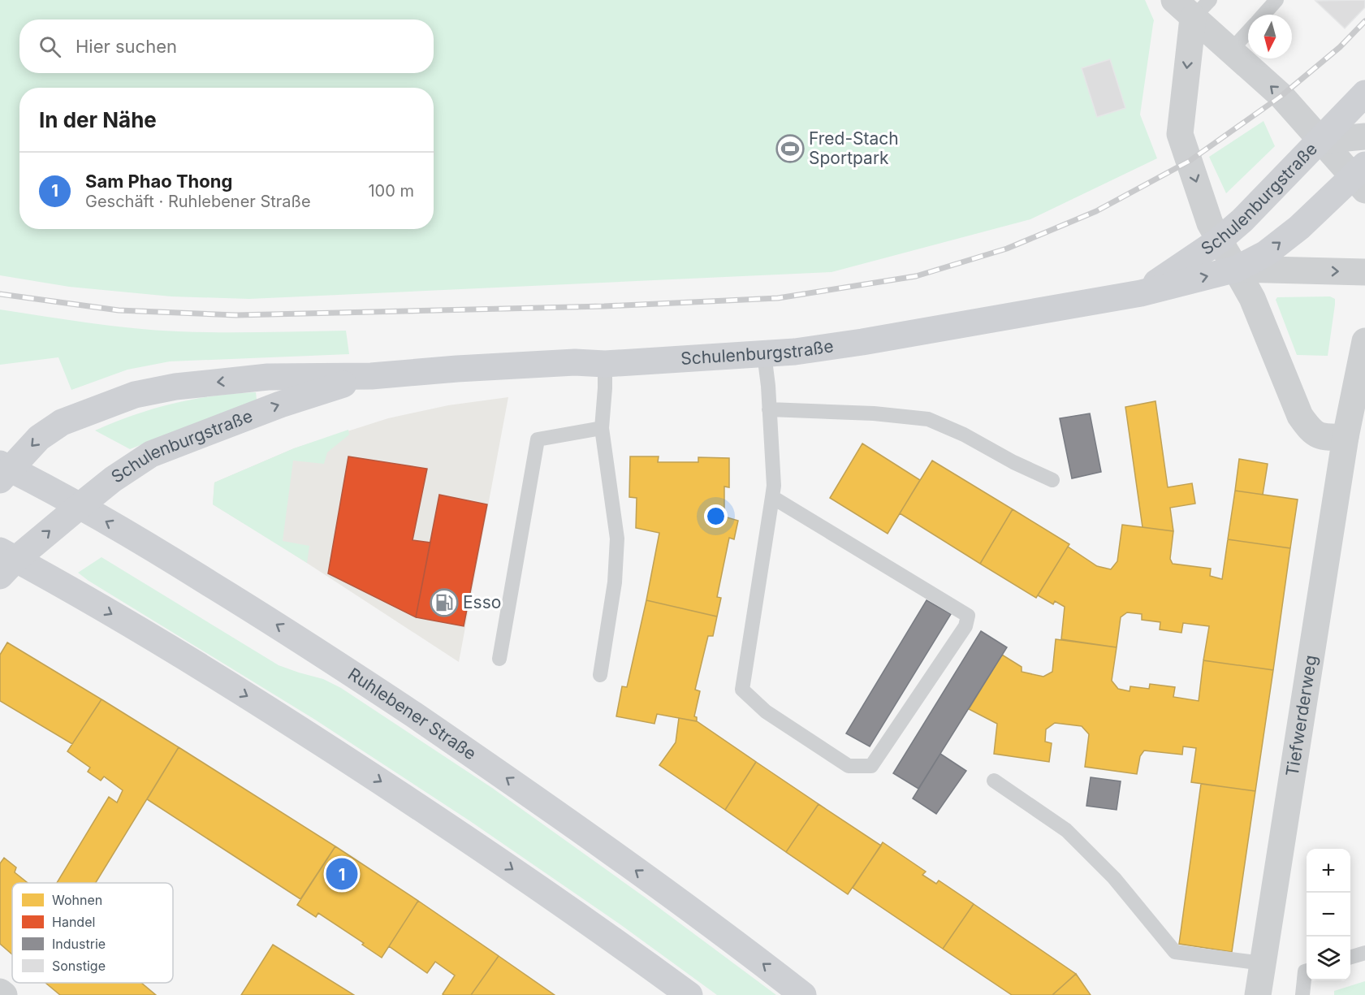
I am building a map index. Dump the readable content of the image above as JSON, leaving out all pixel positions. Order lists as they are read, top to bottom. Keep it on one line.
{"streets":{"street":["Schulenburgstraße","Ruhlebener Straße","Tiefwerderweg"]},"crossings":[["Schulenburgstraße","Ruhlebener Straße"]],"places":{"sports":["Fred-Stach Sportpark"],"fuel station":["Esso"]},"legend":["Wohnen","Handel","Industrie","Sonstige"],"north":"bottom","page":{"search":"Hier suchen","heading":"In der Nähe","list":[{"mark":"1","name":"Sam Phao Thong","note":"Geschäft · Ruhlebener Straße","value":"100 m"}],"map_buttons":["+","−"],"pins":"1"}}
